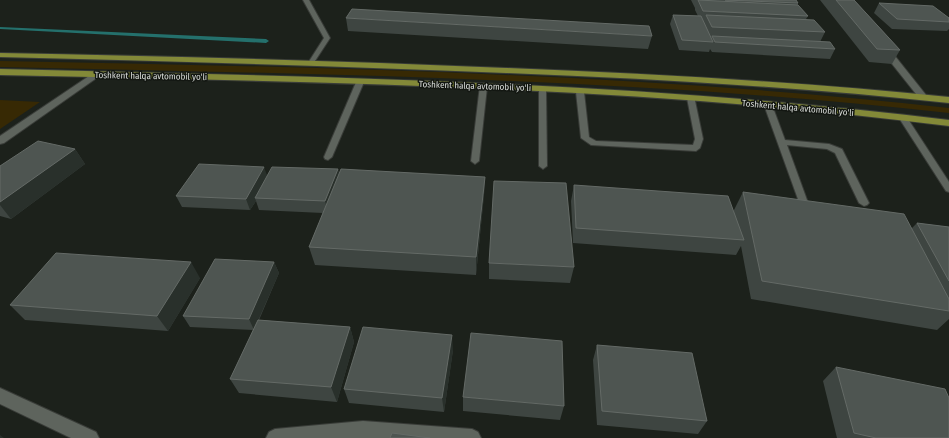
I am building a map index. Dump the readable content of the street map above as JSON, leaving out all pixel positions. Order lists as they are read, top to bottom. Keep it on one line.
{"streets":{"highway":["Toshkent halqa avtomobil yo'li"]}}
